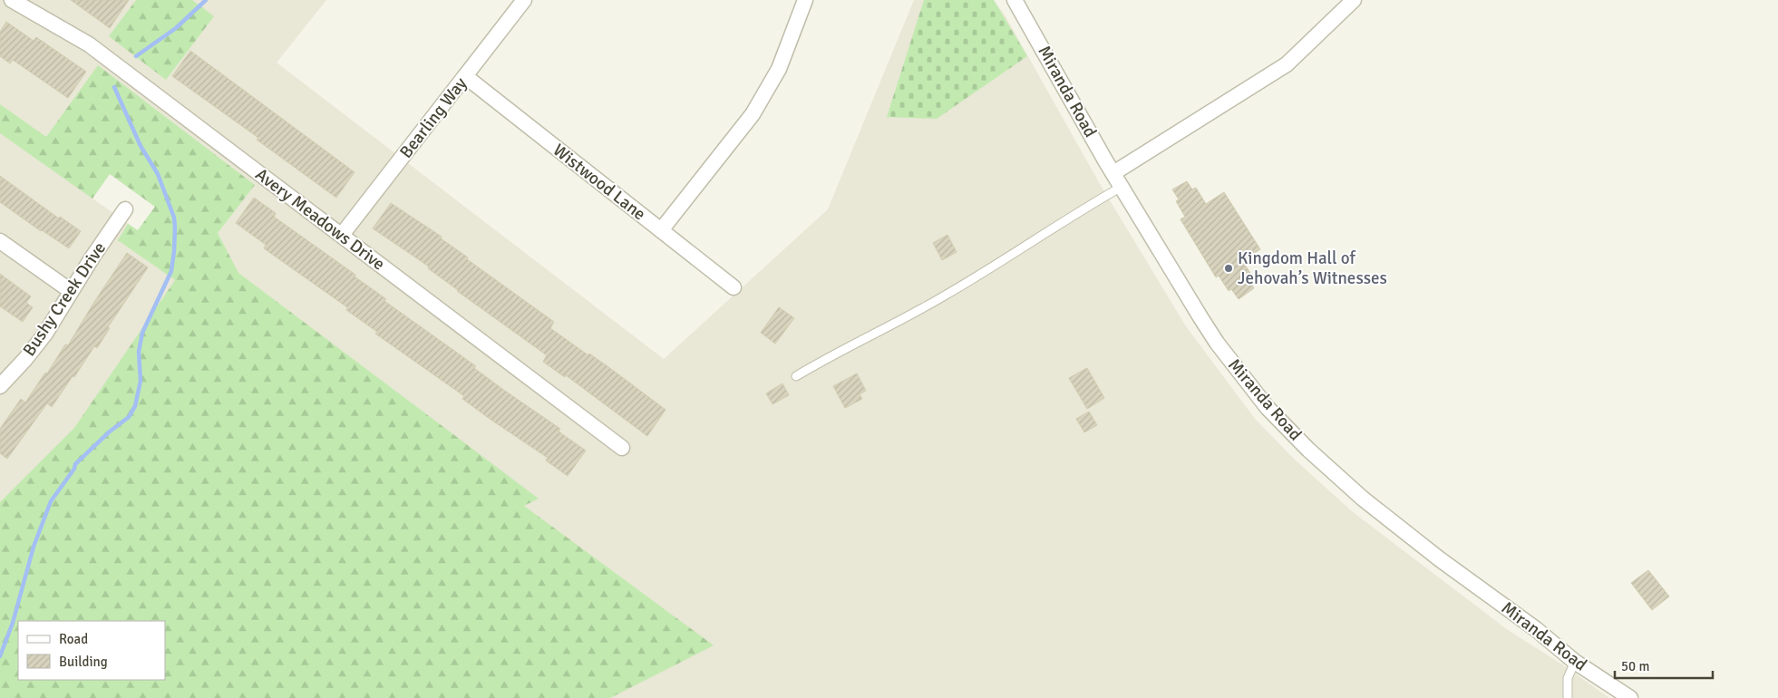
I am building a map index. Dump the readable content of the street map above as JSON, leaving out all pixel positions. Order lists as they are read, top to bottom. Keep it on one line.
{"streets":{"street":["Miranda Road","Bearling Way","Wistwood Lane","Avery Meadows Drive","Bushy Creek Drive"]},"crossings":[["Bearling Way","Wistwood Lane"],["Bearling Way","Avery Meadows Drive"]],"places":["Kingdom Hall of Jehovah’s Witnesses"],"legend":["Road","Building"],"scale_bar":"50 m"}
